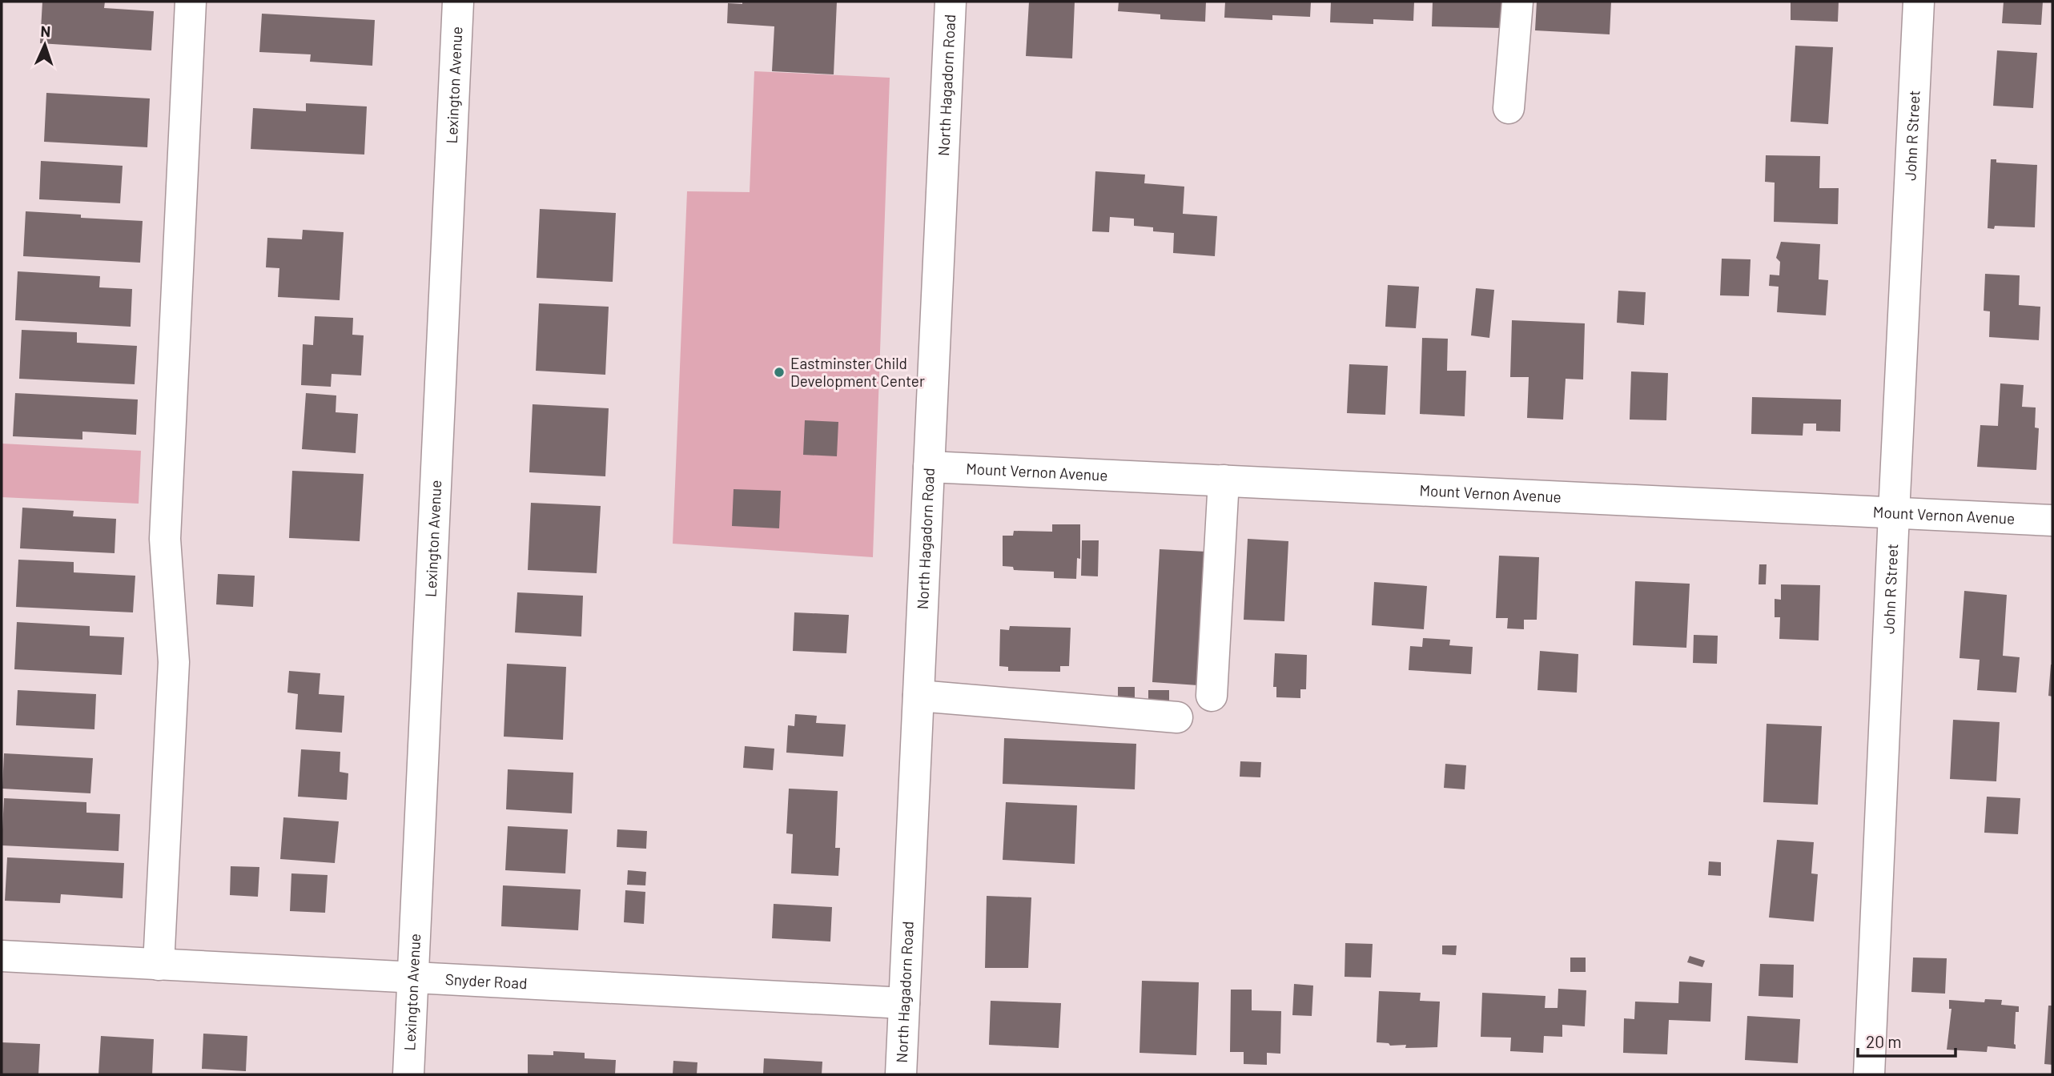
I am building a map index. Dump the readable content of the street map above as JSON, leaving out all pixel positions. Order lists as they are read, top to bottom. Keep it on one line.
{"streets":{"street":["Lexington Avenue","North Hagadorn Road","John R Street","Mount Vernon Avenue","Snyder Road"]},"crossings":[["Lexington Avenue","Snyder Road"],["North Hagadorn Road","Mount Vernon Avenue"],["North Hagadorn Road","Snyder Road"],["John R Street","Mount Vernon Avenue"]],"places":["Eastminster Child Development Center"],"scale_bar":"20 m","north":"top"}
